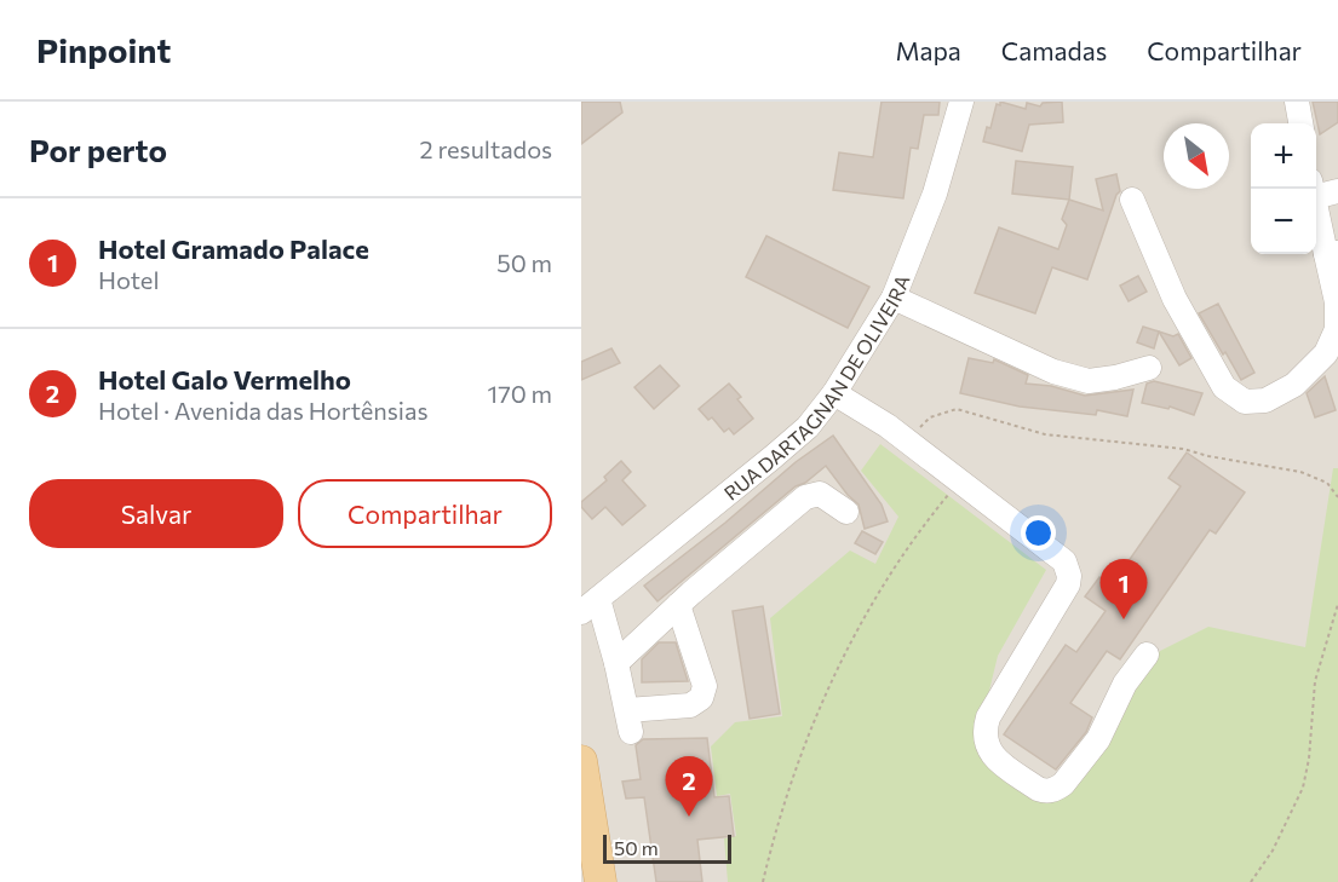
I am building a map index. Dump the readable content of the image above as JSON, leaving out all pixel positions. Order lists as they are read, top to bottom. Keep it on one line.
{"streets":{"street":["RUA DARTAGNAN DE OLIVEIRA"]},"scale_bar":"50 m","north":"bottom right","page":{"header":"Pinpoint","nav":["Mapa","Camadas","Compartilhar"],"heading":["Por perto","2 resultados"],"map_buttons":["+","−"],"list":[{"mark":"1","name":"Hotel Gramado Palace","note":"Hotel","value":"50 m"},{"mark":"2","name":"Hotel Galo Vermelho","note":"Hotel · Avenida das Hortênsias","value":"170 m"}],"buttons":["Salvar","Compartilhar"],"pins":["1","2"],"scale":"50 m"}}
